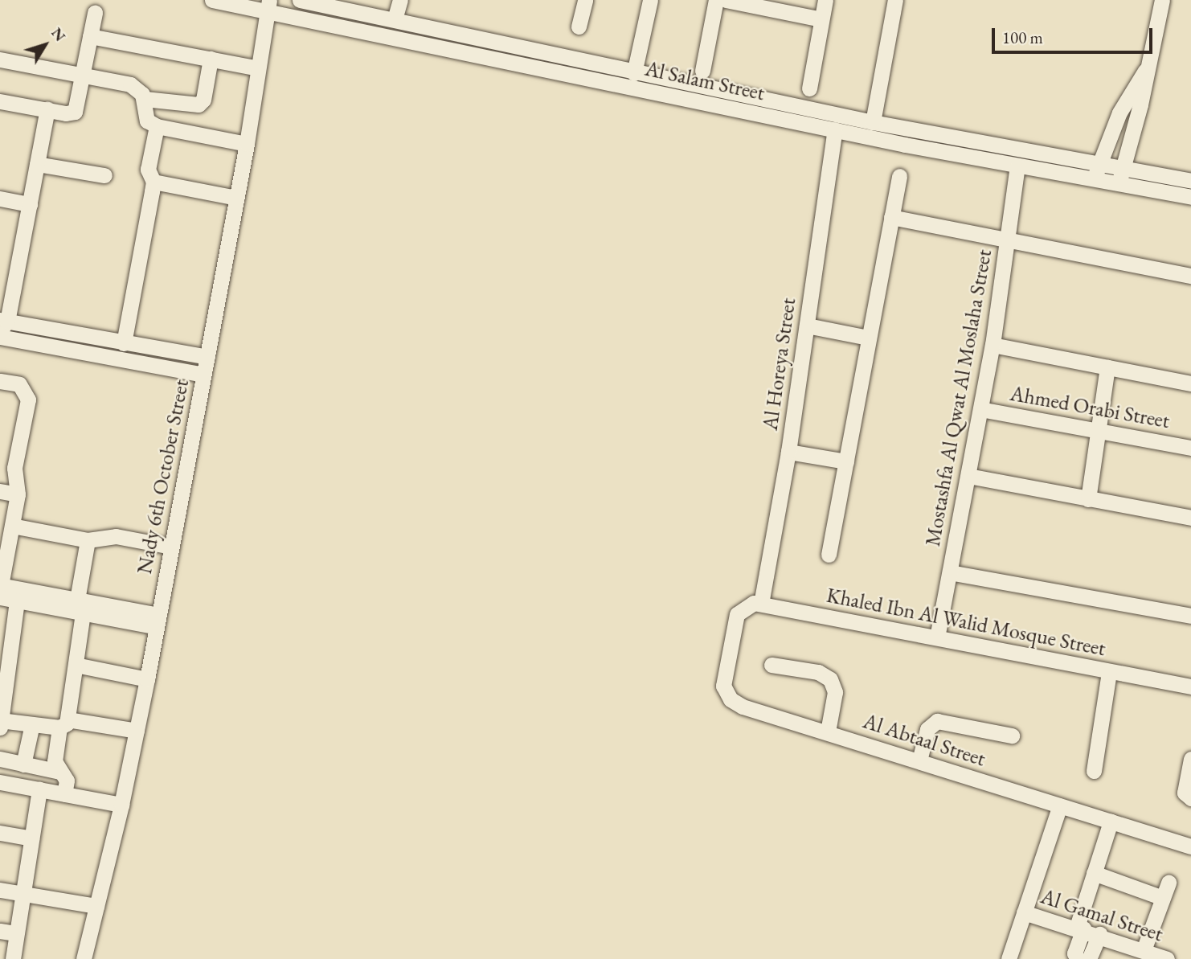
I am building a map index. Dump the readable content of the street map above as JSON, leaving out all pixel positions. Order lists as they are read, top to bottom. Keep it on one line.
{"streets":{"street":["Al Salam Street","Al Horeya Street","Mostashfa Al Qwat Al Moslaha Street","Ahmed Orabi Street","Nady 6th October Street","Khaled Ibn Al Walid Mosque Street","Al Abtaal Street","Al Gamal Street"]},"crossings":[["Al Salam Street","Al Horeya Street"],["Al Salam Street","Mostashfa Al Qwat Al Moslaha Street"],["Al Salam Street","Nady 6th October Street"],["Al Horeya Street","Khaled Ibn Al Walid Mosque Street"],["Al Horeya Street","Al Abtaal Street"],["Mostashfa Al Qwat Al Moslaha Street","Ahmed Orabi Street"],["Mostashfa Al Qwat Al Moslaha Street","Khaled Ibn Al Walid Mosque Street"],["Khaled Ibn Al Walid Mosque Street","Al Abtaal Street"]],"scale_bar":"100 m","north":"top right"}
